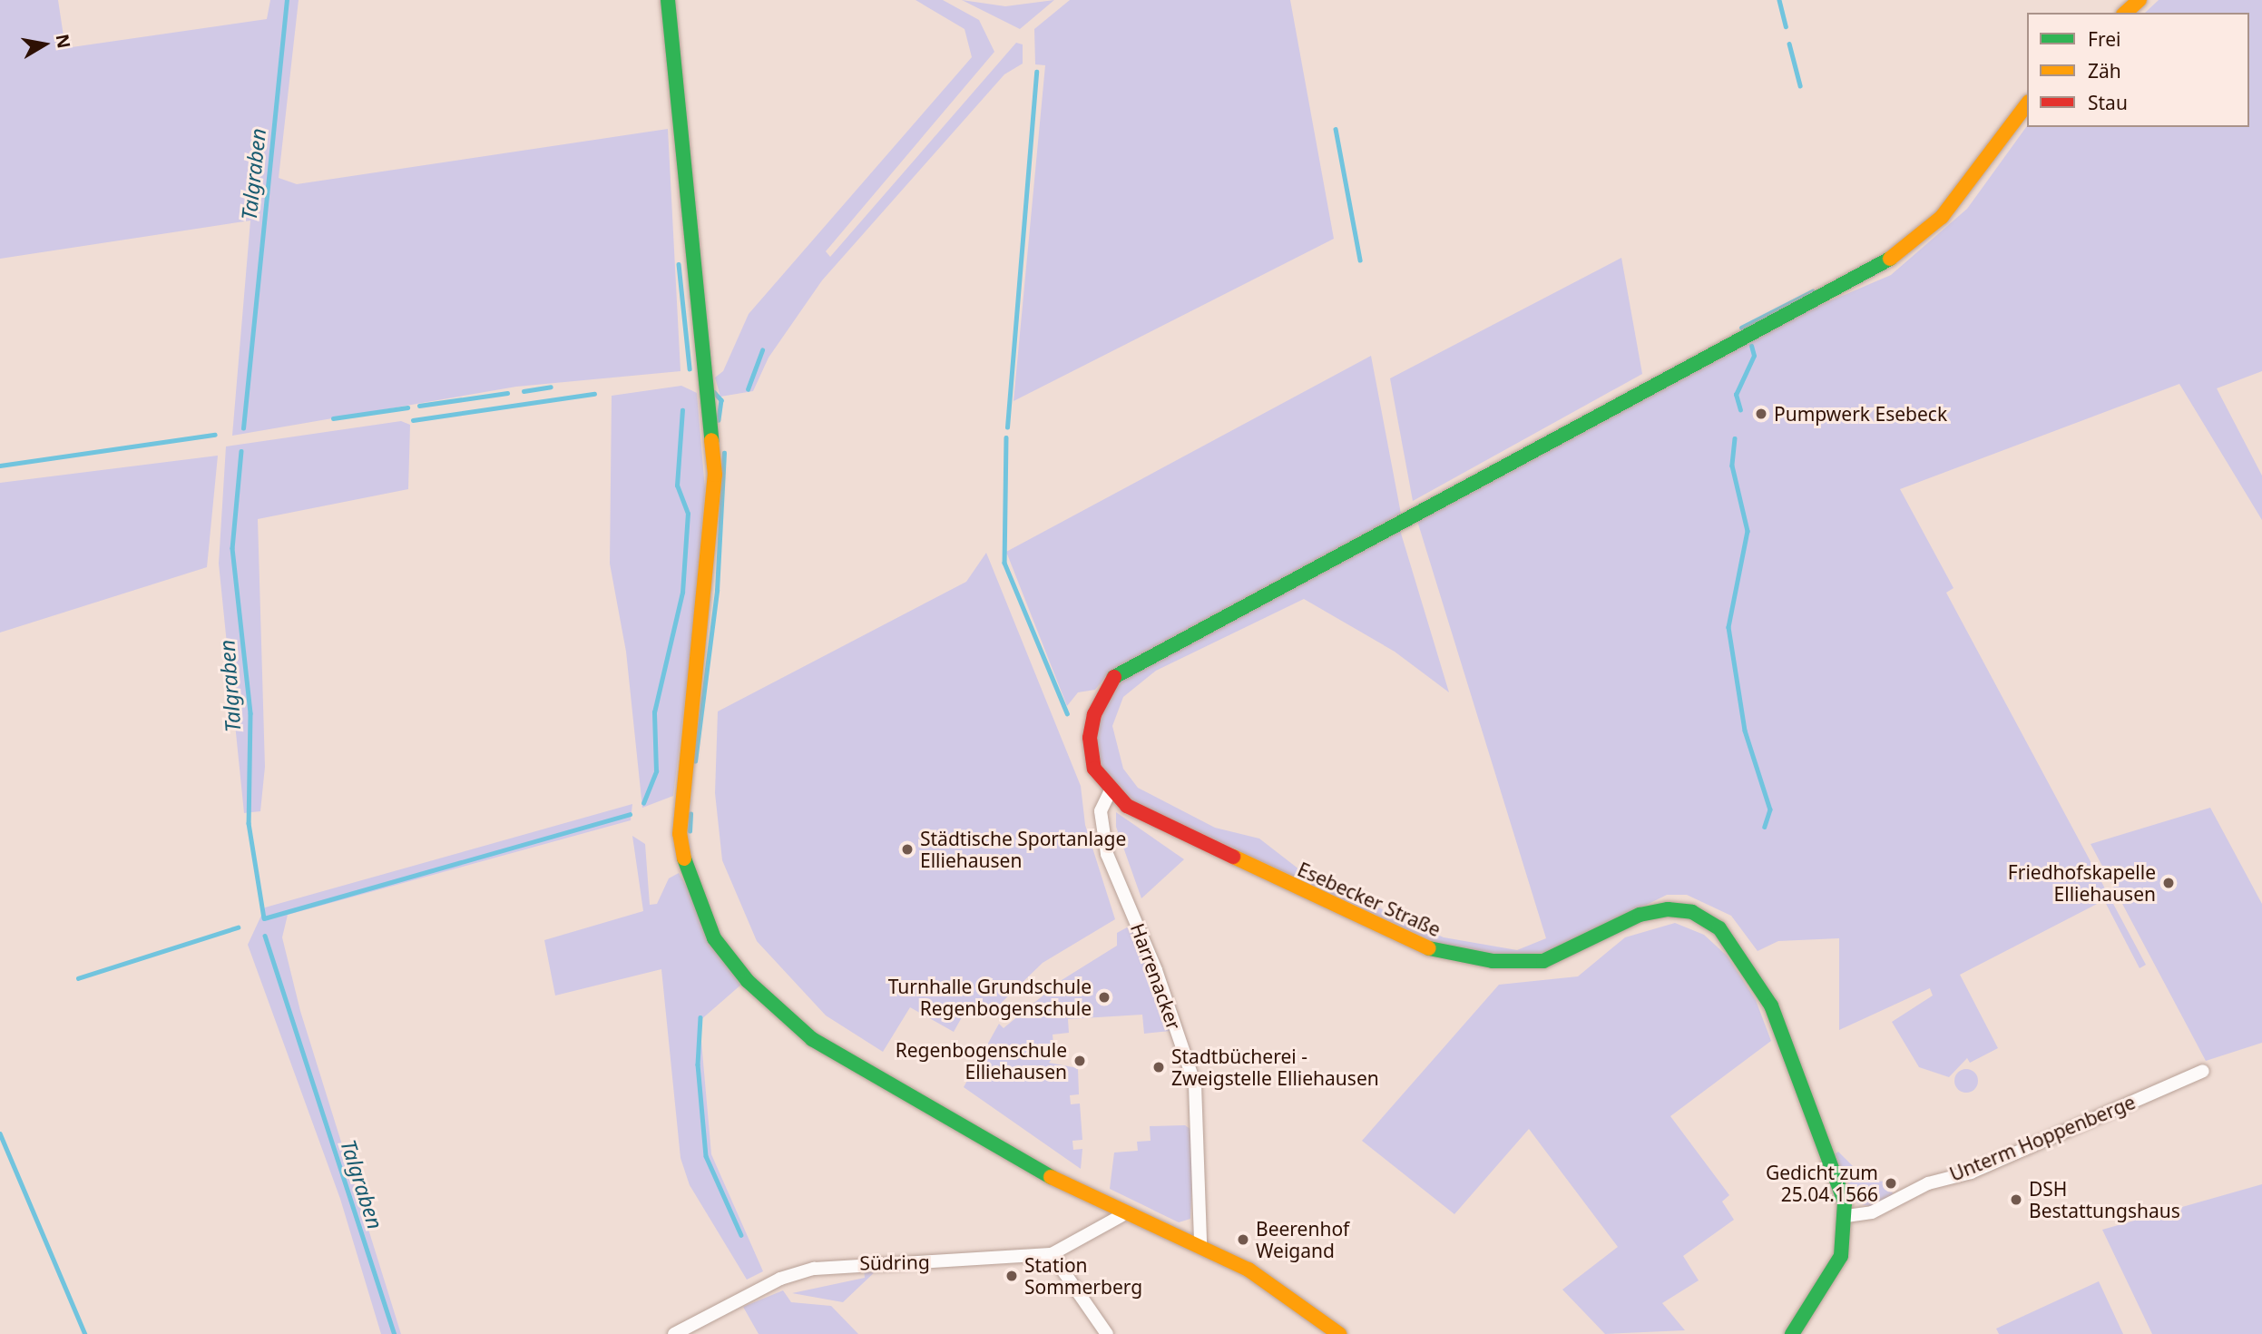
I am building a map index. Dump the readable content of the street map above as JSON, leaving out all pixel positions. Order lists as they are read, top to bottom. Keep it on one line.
{"streets":{"street":["Esebecker Straße","Harrenacker","Unterm Hoppenberge","Südring"]},"crossings":[["Esebecker Straße","Harrenacker"],["Esebecker Straße","Unterm Hoppenberge"]],"water":["Talgraben"],"places":["Pumpwerk Esebeck","Städtische Sportanlage Elliehausen","Friedhofskapelle Elliehausen","Turnhalle Grundschule Regenbogenschule","Regenbogenschule Elliehausen","Stadtbücherei - Zweigstelle Elliehausen","Gedicht zum 25.04.1566","DSH Bestattungshaus","Beerenhof Weigand","Station Sommerberg"],"legend":["Frei","Zäh","Stau"],"north":"right"}
